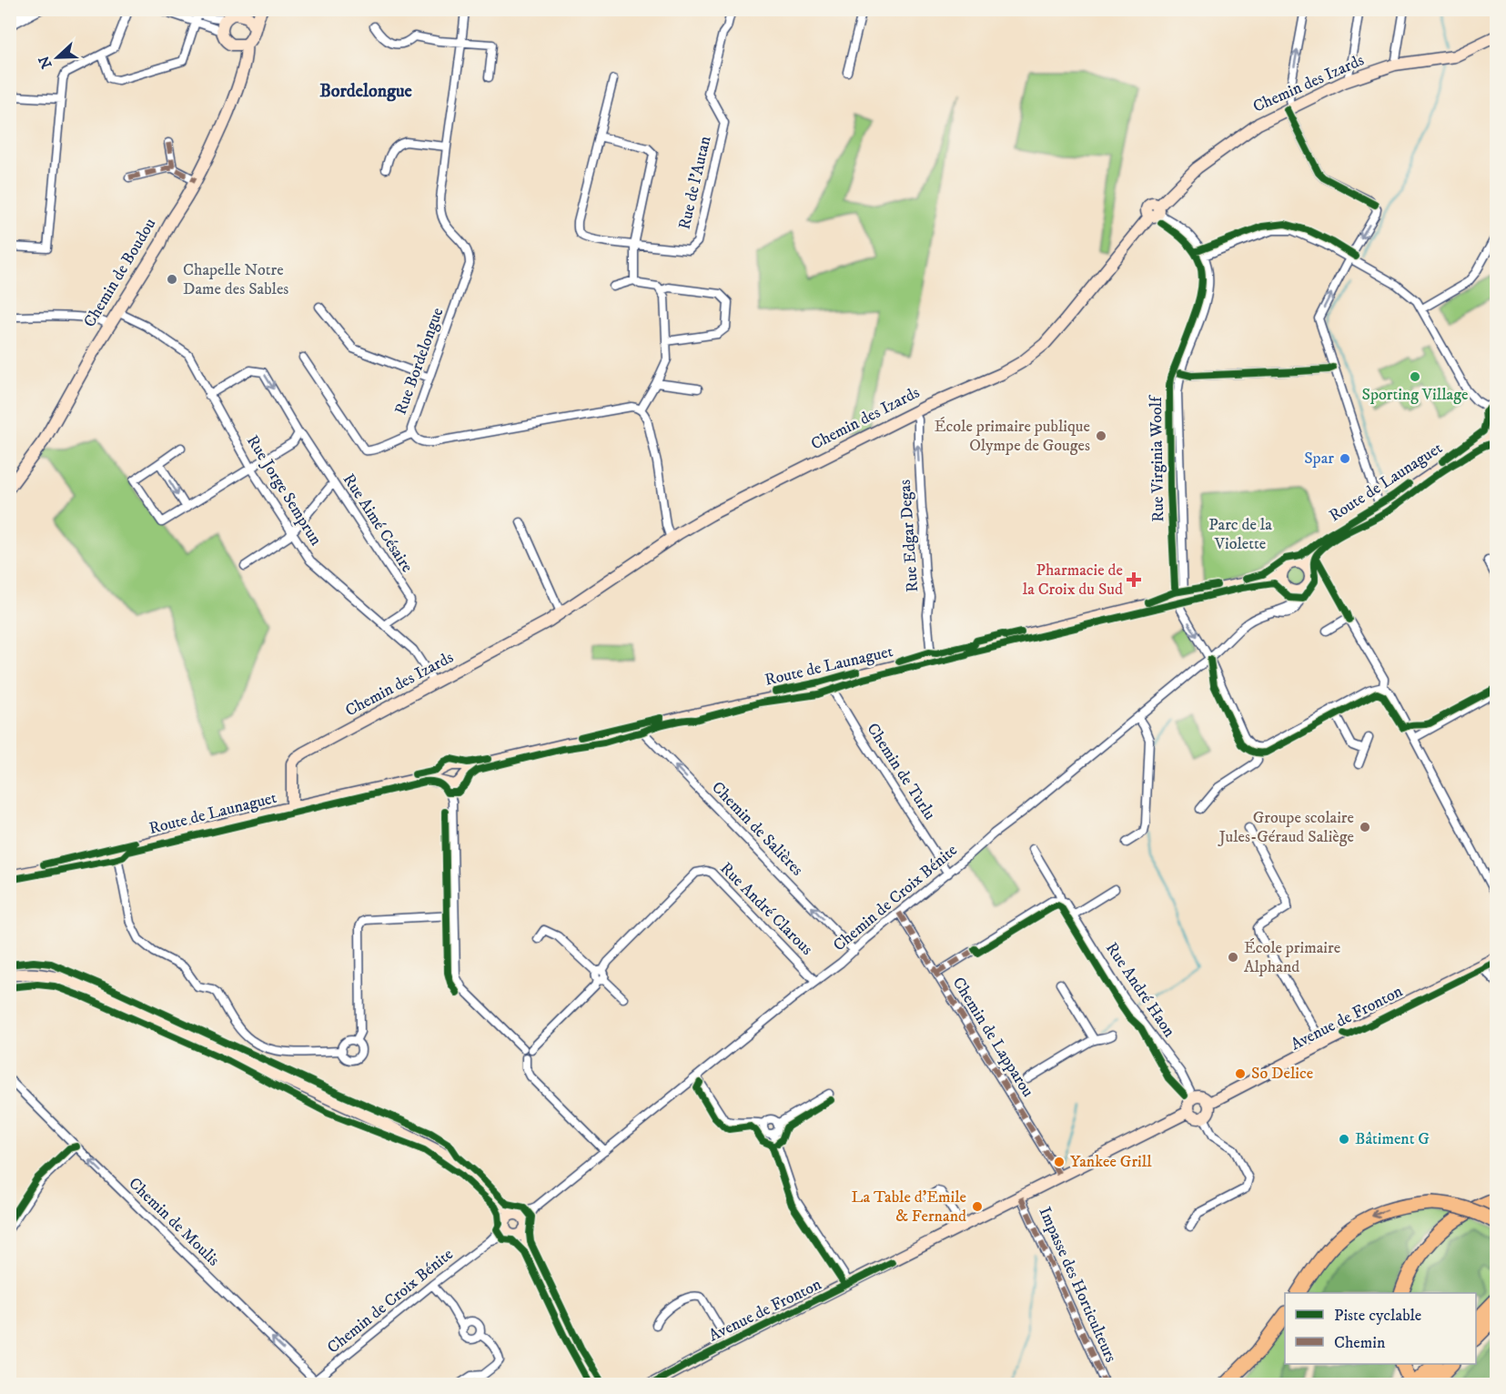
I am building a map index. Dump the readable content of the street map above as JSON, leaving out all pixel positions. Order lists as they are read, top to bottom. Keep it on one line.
{"streets":{"street":["Chemin des Izards","Rue de l'Autan","Chemin de Boudou","Rue Bordelongue","Rue Virginia Woolf","Route de Launaguet","Rue Jorge Semprun","Rue Aimé Césaire","Rue Edgar Degas","Chemin de Turlu","Chemin de Salières","Chemin de Croix Bénite","Rue André Clarous","Rue André Haon","Avenue de Fronton","Chemin de Lapparou","Chemin de Moulis","Impasse des Horticulteurs"]},"crossings":[["Chemin des Izards","Rue Virginia Woolf"],["Chemin des Izards","Route de Launaguet"],["Chemin des Izards","Rue Jorge Semprun"],["Chemin des Izards","Rue Edgar Degas"],["Chemin de Boudou","Rue Jorge Semprun"],["Rue Virginia Woolf","Route de Launaguet"],["Route de Launaguet","Rue Edgar Degas"],["Route de Launaguet","Chemin de Turlu"],["Route de Launaguet","Chemin de Salières"],["Route de Launaguet","Chemin de Croix Bénite"],["Rue Jorge Semprun","Rue Aimé Césaire"],["Chemin de Turlu","Chemin de Croix Bénite"],["Chemin de Salières","Chemin de Croix Bénite"],["Chemin de Croix Bénite","Rue André Clarous"],["Chemin de Croix Bénite","Chemin de Lapparou"],["Chemin de Croix Bénite","Chemin de Moulis"],["Rue André Haon","Avenue de Fronton"],["Avenue de Fronton","Chemin de Lapparou"],["Avenue de Fronton","Impasse des Horticulteurs"]],"one_way":["Rue Edgar Degas","Chemin de Salières","Chemin de Moulis"],"districts":["Bordelongue"],"parks":["Parc de la Violette"],"places":{"other":["Chapelle Notre Dame des Sables","Sporting Village","École primaire publique Olympe de Gouges","Spar","Groupe scolaire Jules-Géraud Saliège","École primaire Alphand","So Delice","Bâtiment G","Yankee Grill","La Table d'Emile & Fernand"],"health":["Pharmacie de la Croix du Sud"]},"legend":["Piste cyclable","Chemin"],"north":"left"}
